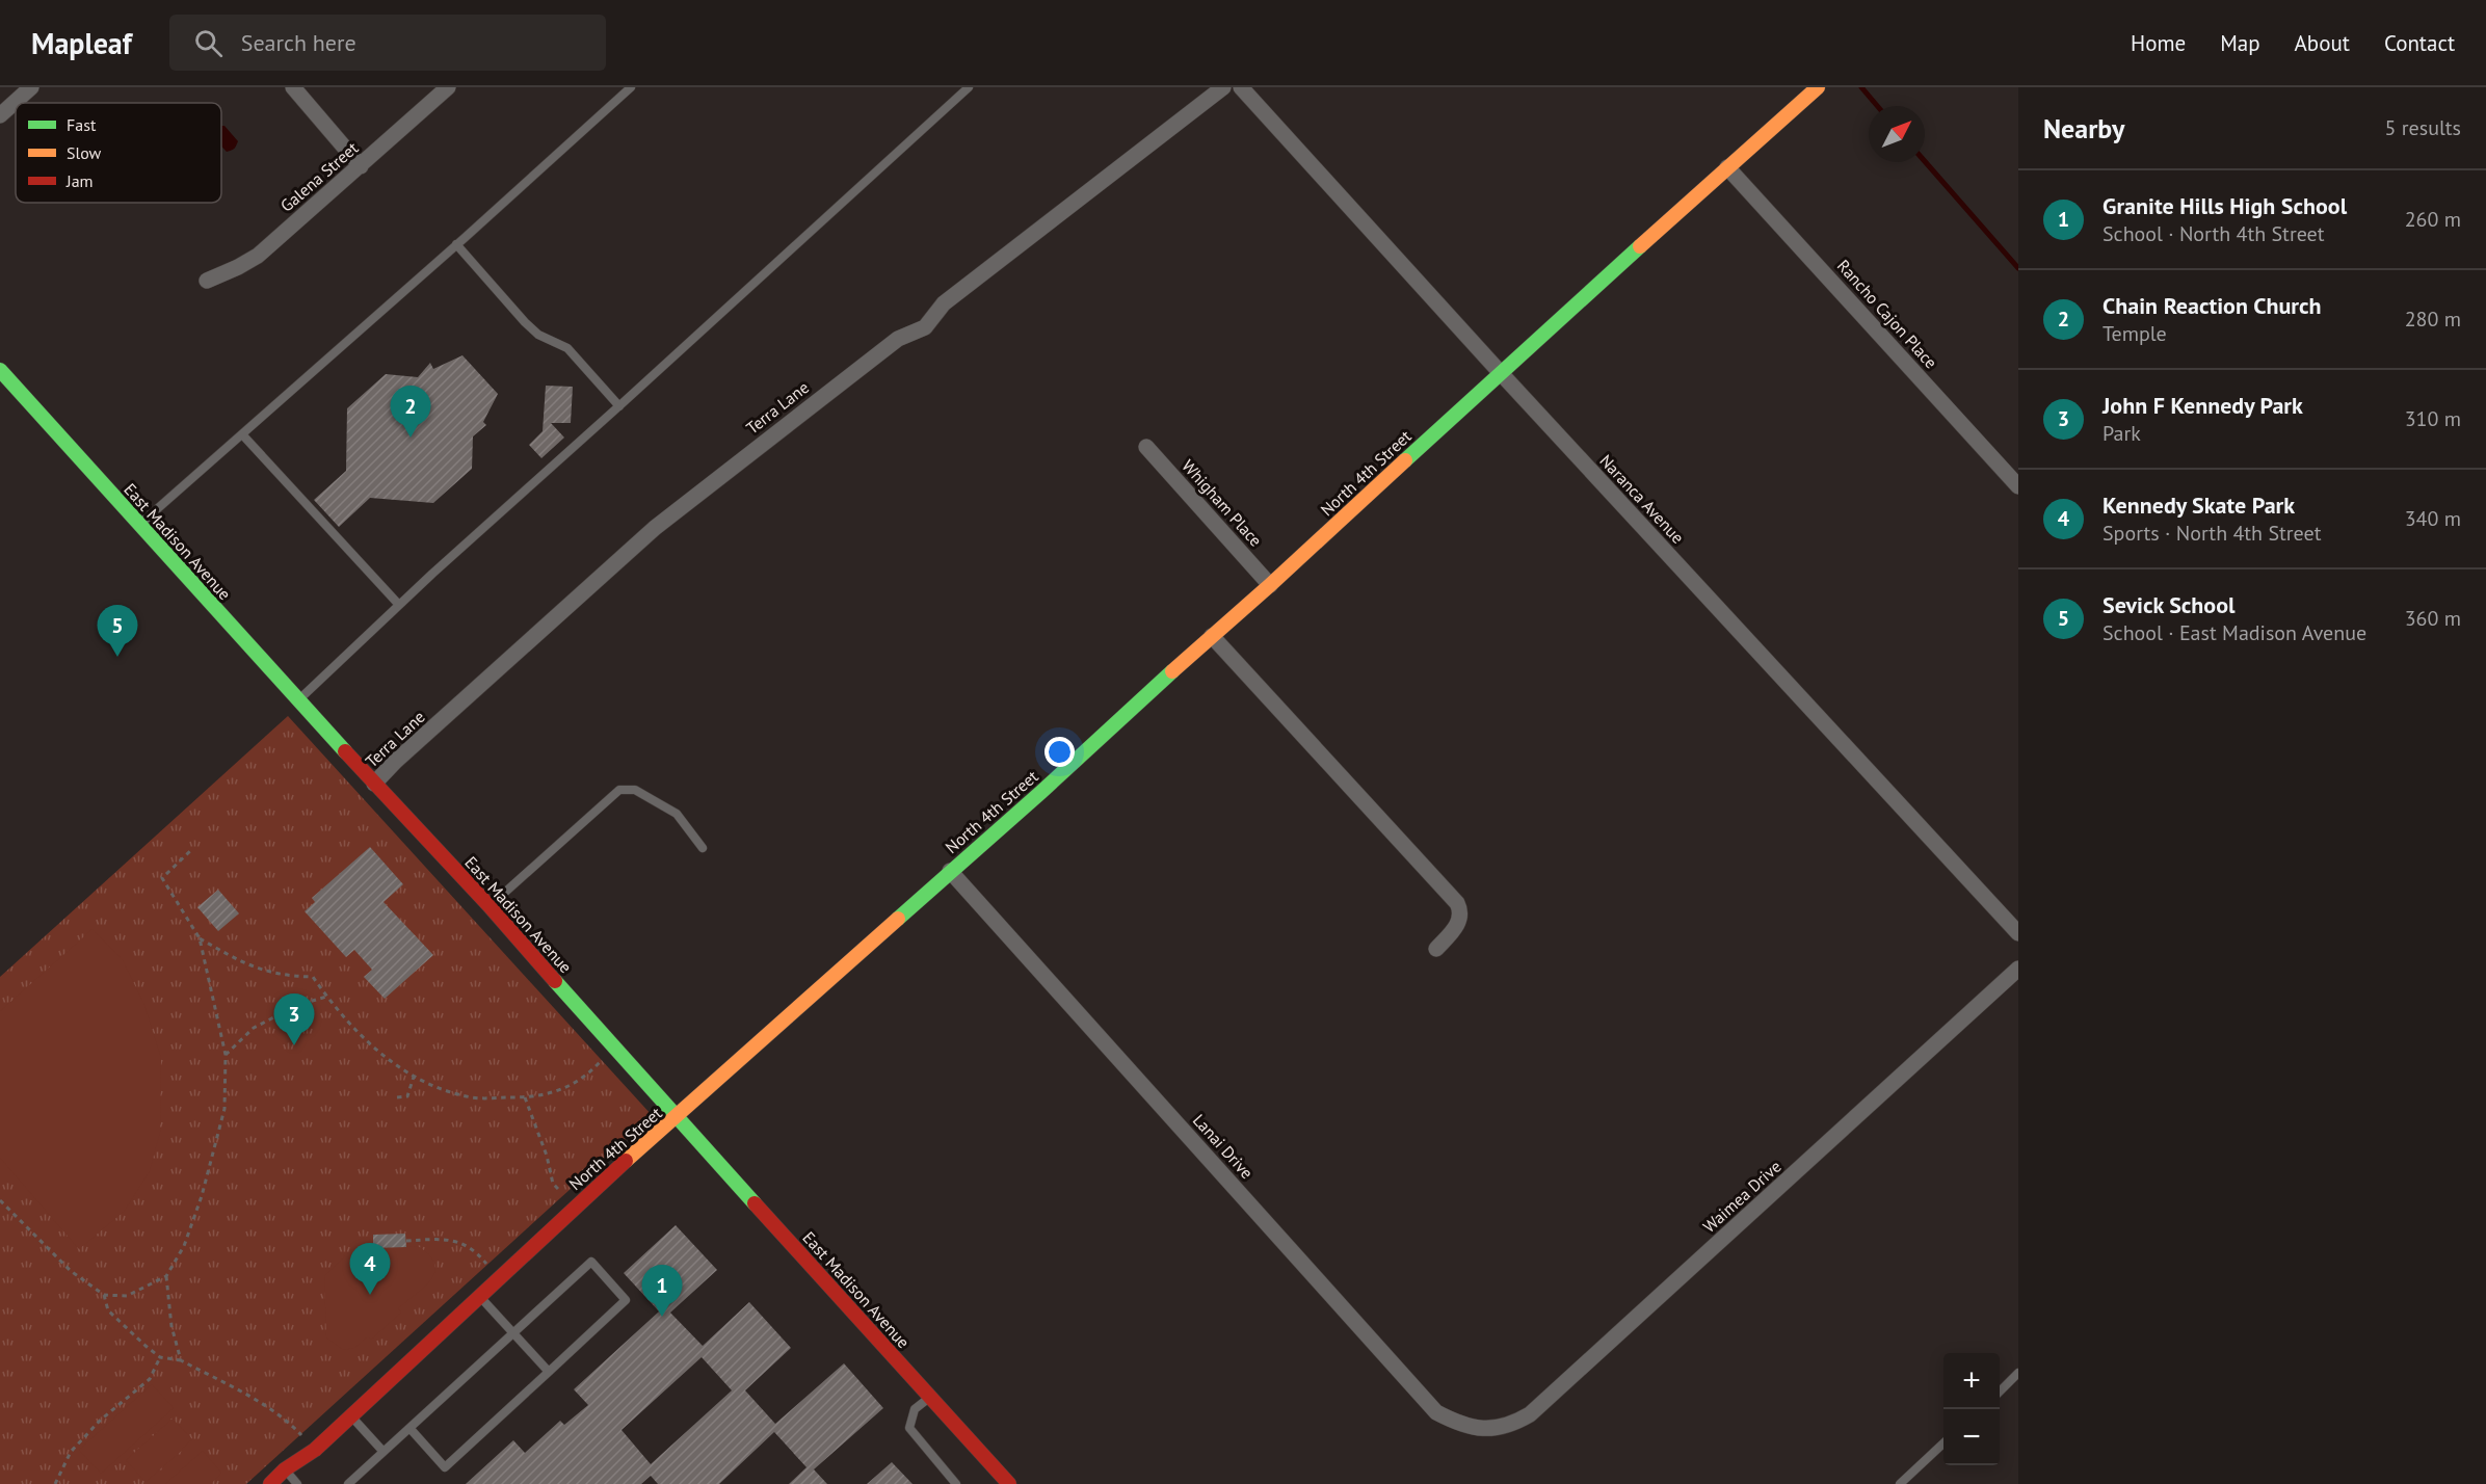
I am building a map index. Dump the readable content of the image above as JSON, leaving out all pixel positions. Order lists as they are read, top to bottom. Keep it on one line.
{"streets":{"street":["Galena Street","Rancho Cajon Place","Terra Lane","North 4th Street","Naranca Avenue","Whigham Place","East Madison Avenue","Lanai Drive","Waimea Drive"]},"crossings":[["Rancho Cajon Place","North 4th Street"],["Terra Lane","East Madison Avenue"],["North 4th Street","Naranca Avenue"],["North 4th Street","Whigham Place"],["North 4th Street","East Madison Avenue"],["North 4th Street","Lanai Drive"],["Lanai Drive","Waimea Drive"]],"legend":["Fast","Slow","Jam"],"north":"top right","page":{"header":"Mapleaf","search":"Search here","nav":["Home","Map","About","Contact"],"heading":["Nearby","5 results"],"list":[{"mark":"1","name":"Granite Hills High School","note":"School · North 4th Street","value":"260 m"},{"mark":"2","name":"Chain Reaction Church","note":"Temple","value":"280 m"},{"mark":"3","name":"John F Kennedy Park","note":"Park","value":"310 m"},{"mark":"4","name":"Kennedy Skate Park","note":"Sports · North 4th Street","value":"340 m"},{"mark":"5","name":"Sevick School","note":"School · East Madison Avenue","value":"360 m"}],"pins":["2","5","3","4","1"],"map_buttons":["+","−"]}}
